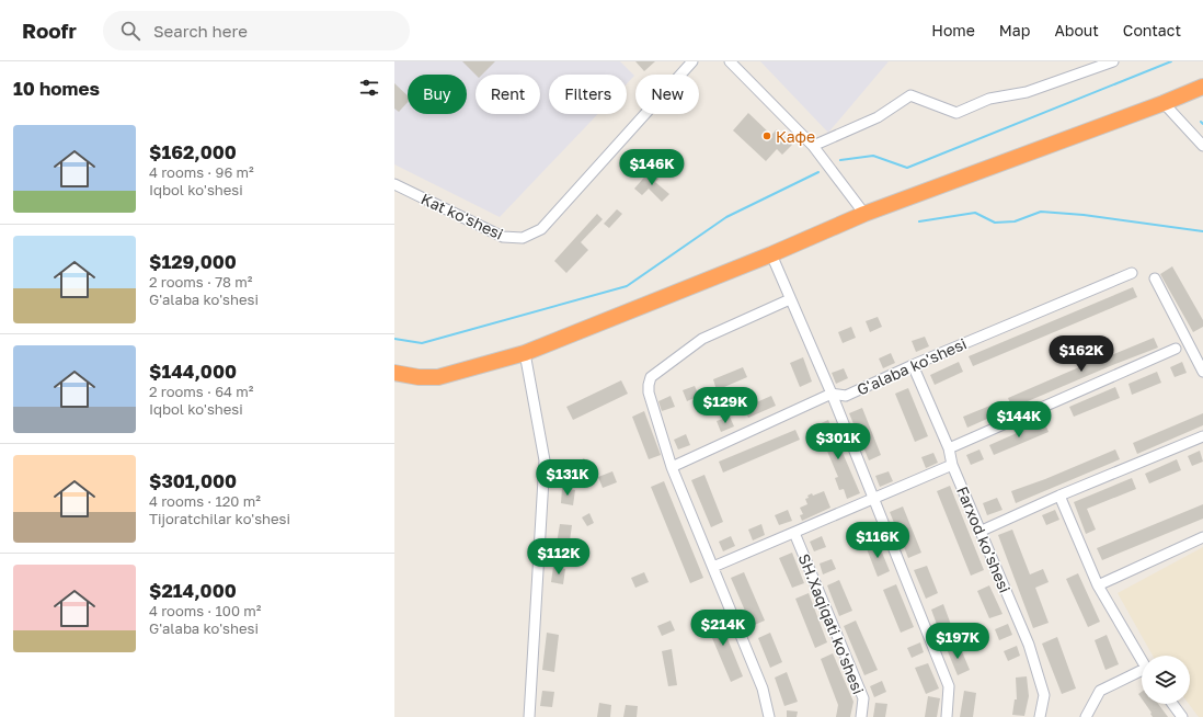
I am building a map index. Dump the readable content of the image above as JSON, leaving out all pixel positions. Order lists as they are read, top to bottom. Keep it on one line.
{"streets":{"street":["Kat ko'shesi","G'alaba ko'shesi","Farxod ko'shesi","SH.Xaqiqati ko'shesi"]},"crossings":[["G'alaba ko'shesi","Farxod ko'shesi"]],"places":["Кафе"],"page":{"header":"Roofr","search":"Search here","nav":["Home","Map","About","Contact"],"heading":"10 homes","chip":["Buy","Rent","Filters","New"],"list":[{"name":"$162,000","note":"4 rooms · 96 m² · Iqbol ko'shesi"},{"name":"$129,000","note":"2 rooms · 78 m² · G'alaba ko'shesi"},{"name":"$144,000","note":"2 rooms · 64 m² · Iqbol ko'shesi"},{"name":"$301,000","note":"4 rooms · 120 m² · Tijoratchilar ko'shesi"},{"name":"$214,000","note":"4 rooms · 100 m² · G'alaba ko'shesi"}],"price":["$146K","$162K","$129K","$144K","$301K","$131K","$116K","$112K","$214K","$197K"]}}
